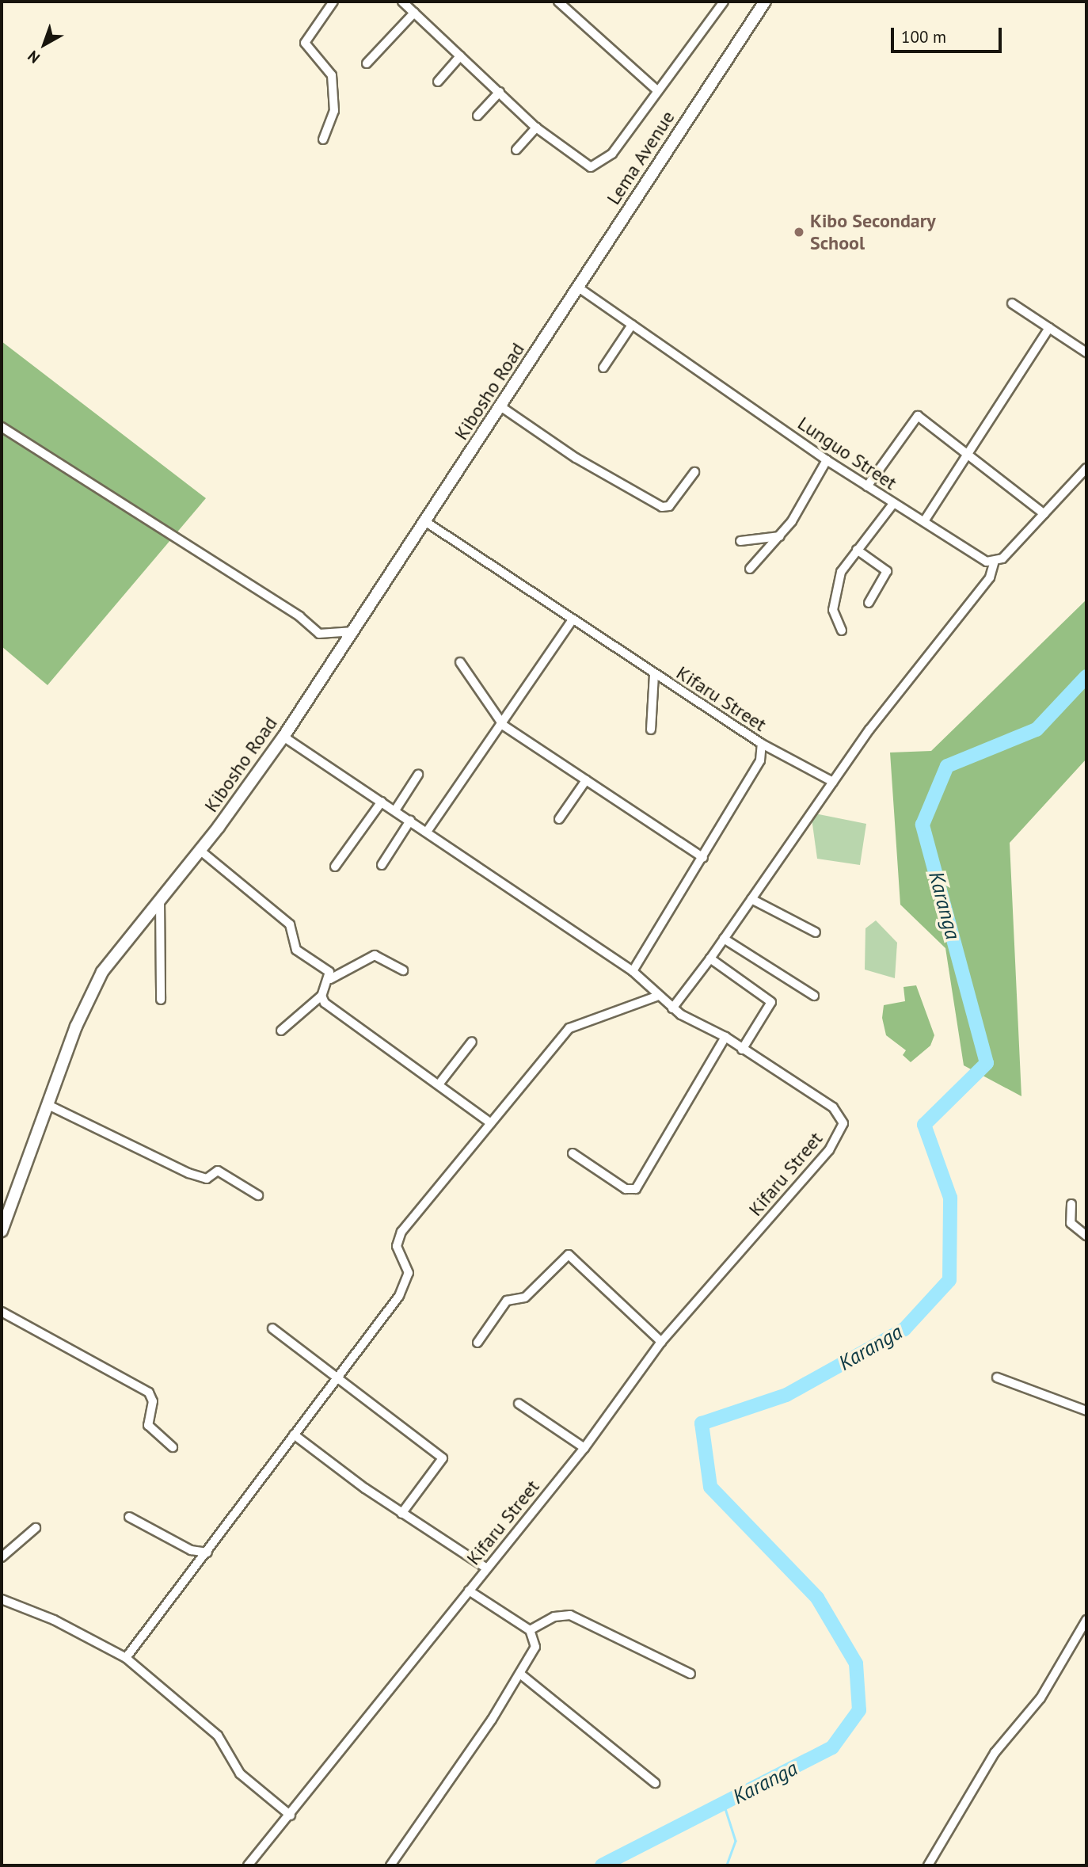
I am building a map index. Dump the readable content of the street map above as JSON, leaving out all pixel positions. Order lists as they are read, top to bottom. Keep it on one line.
{"streets":{"main road":["Lema Avenue","Kibosho Road"],"street":["Lunguo Street","Kifaru Street"]},"crossings":[["Lema Avenue","Kibosho Road"],["Lema Avenue","Lunguo Street"],["Kibosho Road","Kifaru Street"]],"water":["Karanga"],"places":["Kibo Secondary School"],"scale_bar":"100 m","north":"bottom left"}
